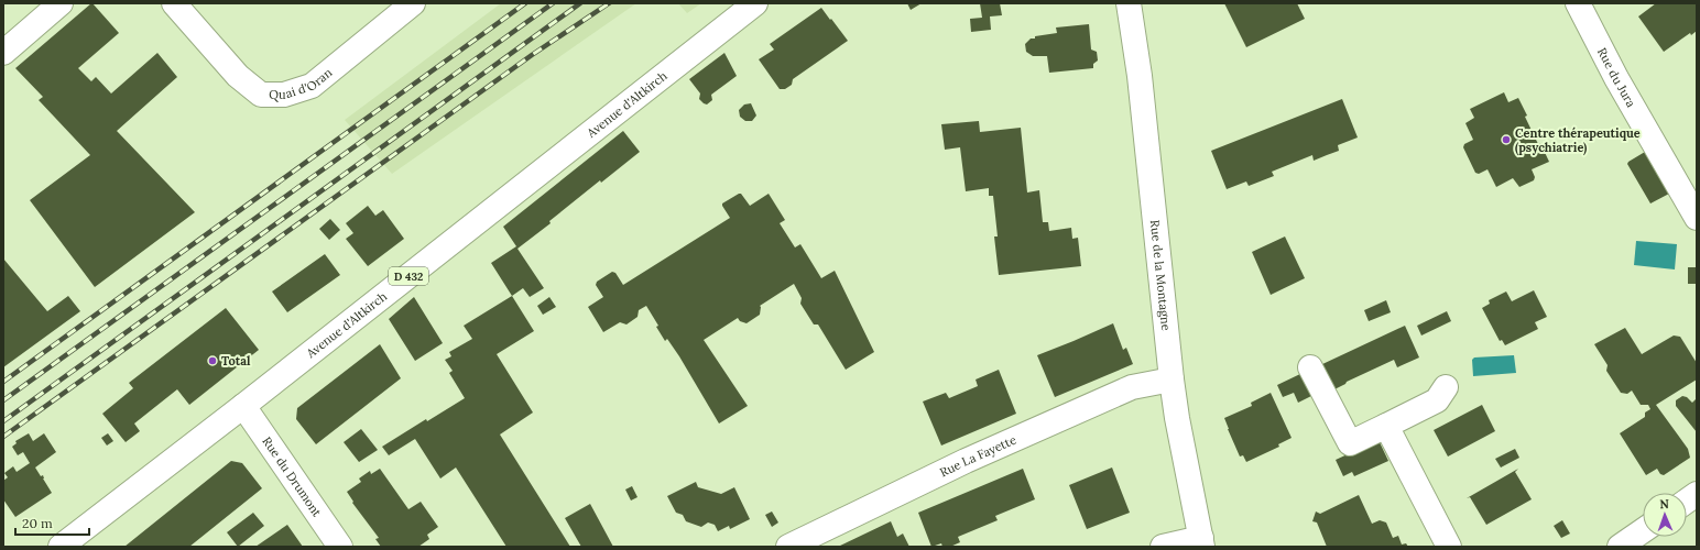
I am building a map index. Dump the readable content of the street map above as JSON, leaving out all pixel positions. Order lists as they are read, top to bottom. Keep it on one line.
{"streets":{"main road":["Rue du Jura","Quai d'Oran","Avenue d'Altkirch","D 432","Rue de la Montagne","Rue La Fayette","Rue du Drumont"]},"crossings":[["Avenue d'Altkirch","Rue du Drumont"],["Rue de la Montagne","Rue La Fayette"]],"places":["Centre thérapeutique (psychiatrie)","Total"],"scale_bar":"20 m","north":"top"}
